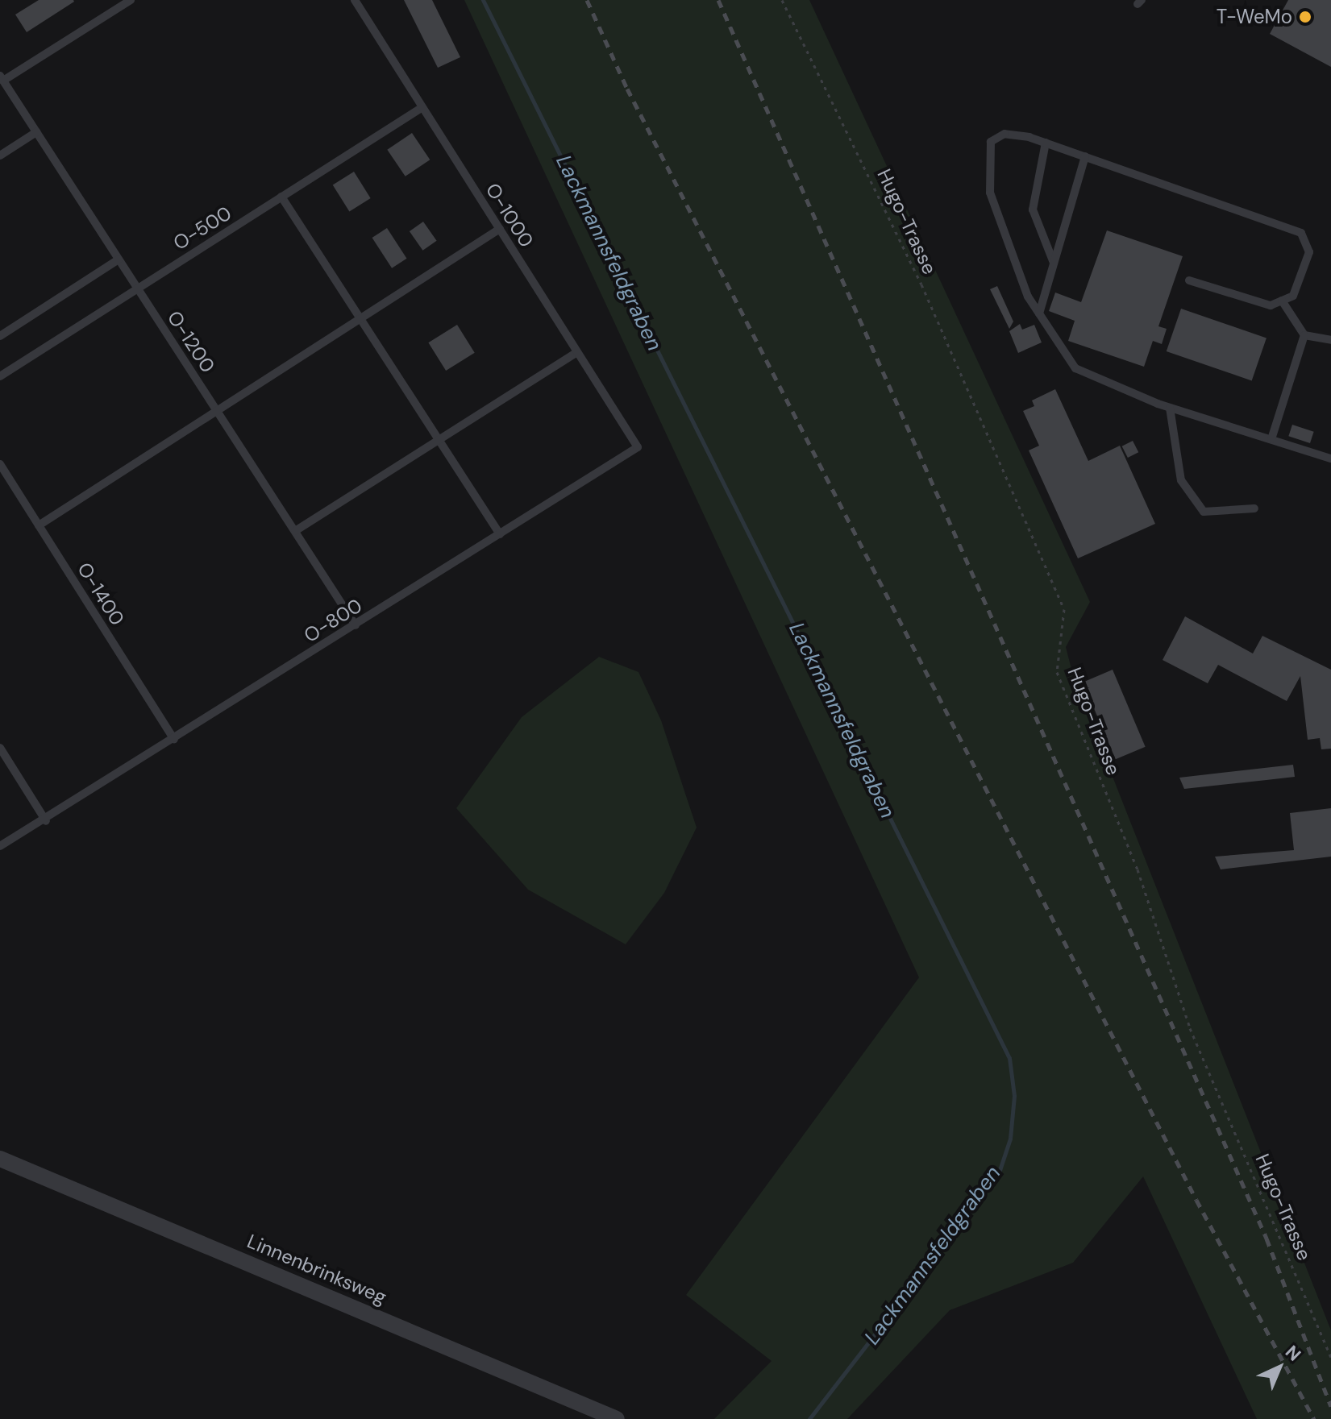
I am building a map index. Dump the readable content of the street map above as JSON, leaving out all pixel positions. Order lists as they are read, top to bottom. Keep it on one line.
{"streets":{"street":["Linnenbrinksweg"],"lane":["O-1000","O-500","O-1200","O-1400","O-800"],"path":["Hugo-Trasse"]},"crossings":[["O-1000","O-500"],["O-1000","O-800"],["O-500","O-1200"],["O-1200","O-800"],["O-1400","O-800"]],"water":["Lackmannsfeldgraben"],"places":["T-WeMo"],"north":"top right"}
